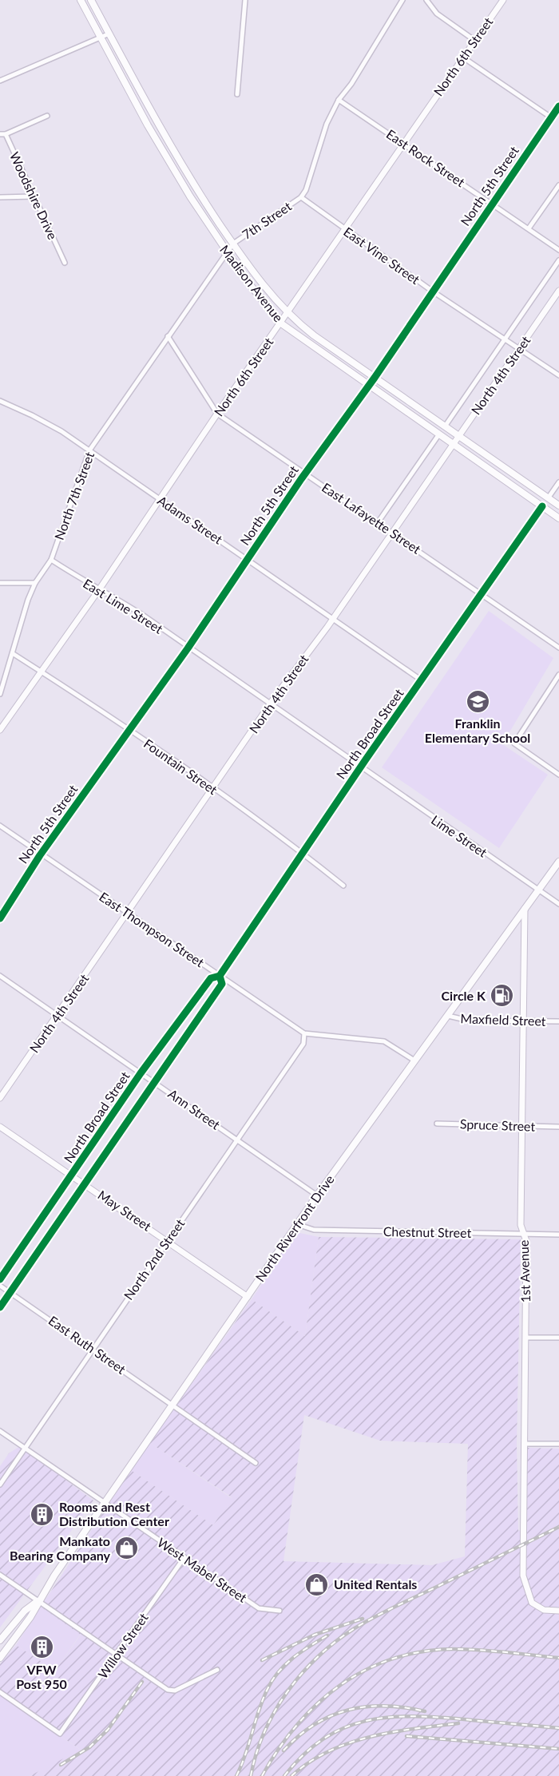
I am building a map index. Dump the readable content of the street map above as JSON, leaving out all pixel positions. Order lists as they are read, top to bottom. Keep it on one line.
{"streets":{"main road":["Madison Avenue","North Riverfront Drive"],"street":["North 6th Street","East Rock Street","North 5th Street","Woodshire Drive","7th Street","East Vine Street","North 4th Street","North 7th Street","East Lafayette Street","Adams Street","East Lime Street","North Broad Street","Fountain Street","Lime Street","East Thompson Street","Maxfield Street","Ann Street","Spruce Street","May Street","Chestnut Street","North 2nd Street","1st Avenue","East Ruth Street","West Mabel Street","Willow Street"]},"crossings":[["North 6th Street","East Rock Street"],["North 6th Street","East Vine Street"],["North 6th Street","Madison Avenue"],["North 6th Street","East Lafayette Street"],["North 6th Street","Adams Street"],["North 6th Street","East Lime Street"],["North 6th Street","Fountain Street"],["East Rock Street","North 5th Street"],["North 5th Street","East Vine Street"],["North 5th Street","Madison Avenue"],["North 5th Street","East Lafayette Street"],["North 5th Street","Adams Street"],["North 5th Street","East Lime Street"],["North 5th Street","Fountain Street"],["North 5th Street","East Thompson Street"],["7th Street","East Vine Street"],["7th Street","Madison Avenue"],["7th Street","North 7th Street"],["East Vine Street","North 4th Street"],["Madison Avenue","North 4th Street"],["Madison Avenue","North 7th Street"],["Madison Avenue","North Broad Street"],["North 4th Street","East Lafayette Street"],["North 4th Street","Adams Street"],["North 4th Street","East Lime Street"],["North 4th Street","Fountain Street"],["North 4th Street","East Thompson Street"],["North 4th Street","Ann Street"],["North 7th Street","East Lafayette Street"],["North 7th Street","Adams Street"],["North 7th Street","East Lime Street"],["North 7th Street","Fountain Street"],["East Lafayette Street","North Broad Street"],["Adams Street","North Broad Street"],["East Lime Street","North Broad Street"],["East Lime Street","Lime Street"],["North Broad Street","Fountain Street"],["North Broad Street","Lime Street"],["North Broad Street","East Thompson Street"],["North Broad Street","Ann Street"],["North Broad Street","May Street"],["North Broad Street","East Ruth Street"],["Lime Street","North Riverfront Drive"],["East Thompson Street","North 2nd Street"],["Maxfield Street","North Riverfront Drive"],["Maxfield Street","1st Avenue"],["Ann Street","North Riverfront Drive"],["Ann Street","North 2nd Street"],["Spruce Street","1st Avenue"],["May Street","North Riverfront Drive"],["May Street","North 2nd Street"],["North Riverfront Drive","Chestnut Street"],["North Riverfront Drive","1st Avenue"],["North Riverfront Drive","East Ruth Street"],["North Riverfront Drive","West Mabel Street"],["Chestnut Street","1st Avenue"],["North 2nd Street","East Ruth Street"],["North 2nd Street","West Mabel Street"],["West Mabel Street","Willow Street"]],"places":{"school or university":["Franklin Elementary School"],"fuel station":["Circle K"],"building":["Rooms and Rest Distribution Center","VFW Post 950"],"shop":["Mankato Bearing Company","United Rentals"]}}
